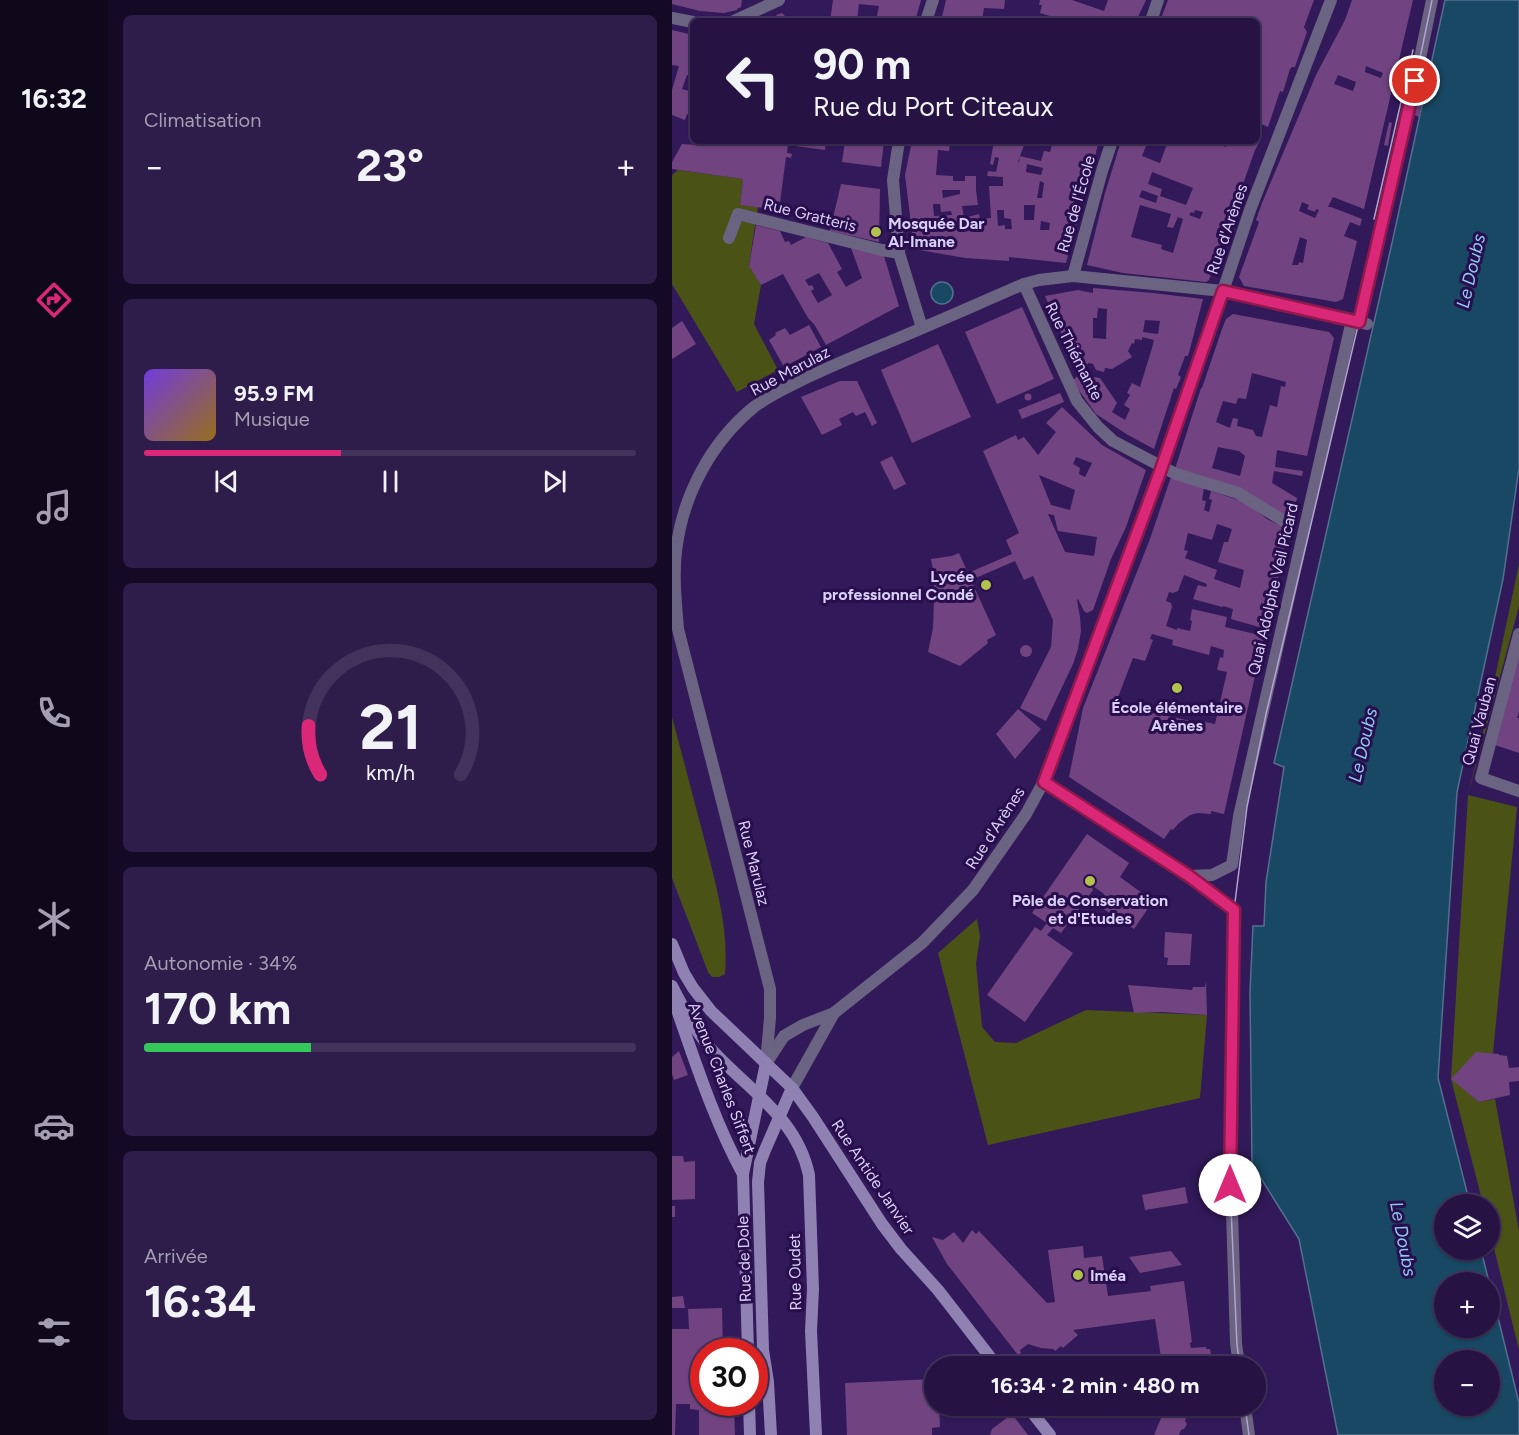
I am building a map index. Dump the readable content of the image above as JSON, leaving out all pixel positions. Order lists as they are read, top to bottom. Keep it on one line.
{"streets":{"main road":["Avenue Charles Siffert","Rue Antide Janvier","Rue de Dole","Rue Oudet"],"street":["Rue de l'École","Rue Gratteris","Rue d'Arènes","Rue Thiémante","Rue Marulaz","Quai Adolphe Veil Picard","Quai Vauban"]},"crossings":[["Rue de l'École","Rue Marulaz"],["Rue d'Arènes","Rue Thiémante"],["Rue d'Arènes","Rue Marulaz"],["Rue d'Arènes","Avenue Charles Siffert"],["Rue d'Arènes","Rue Antide Janvier"],["Rue d'Arènes","Rue de Dole"],["Rue Thiémante","Rue Marulaz"],["Rue Marulaz","Quai Adolphe Veil Picard"],["Rue Marulaz","Avenue Charles Siffert"],["Rue Marulaz","Rue de Dole"],["Avenue Charles Siffert","Rue Antide Janvier"],["Avenue Charles Siffert","Rue de Dole"],["Avenue Charles Siffert","Rue Oudet"],["Rue Antide Janvier","Rue de Dole"],["Rue de Dole","Rue Oudet"]],"water":["Le Doubs"],"places":["Mosquée Dar Al-Imane","Lycée professionnel Condé","École élémentaire Arènes","Pôle de Conservation et d'Etudes","Iméa"],"page":{"tabs":"16:32","tile":["Climatisation",["Autonomie · 34%","170 km"],["Arrivée","16:34"]],"turn":["90 m","Rue du Port Citeaux"],"heat":["−","23°","+"],"song":["95.9 FM","Musique"],"map_buttons":["+","−"],"limit":"30","trip":"16:34 · 2 min · 480 m","gauge":["21","km/h"]}}
